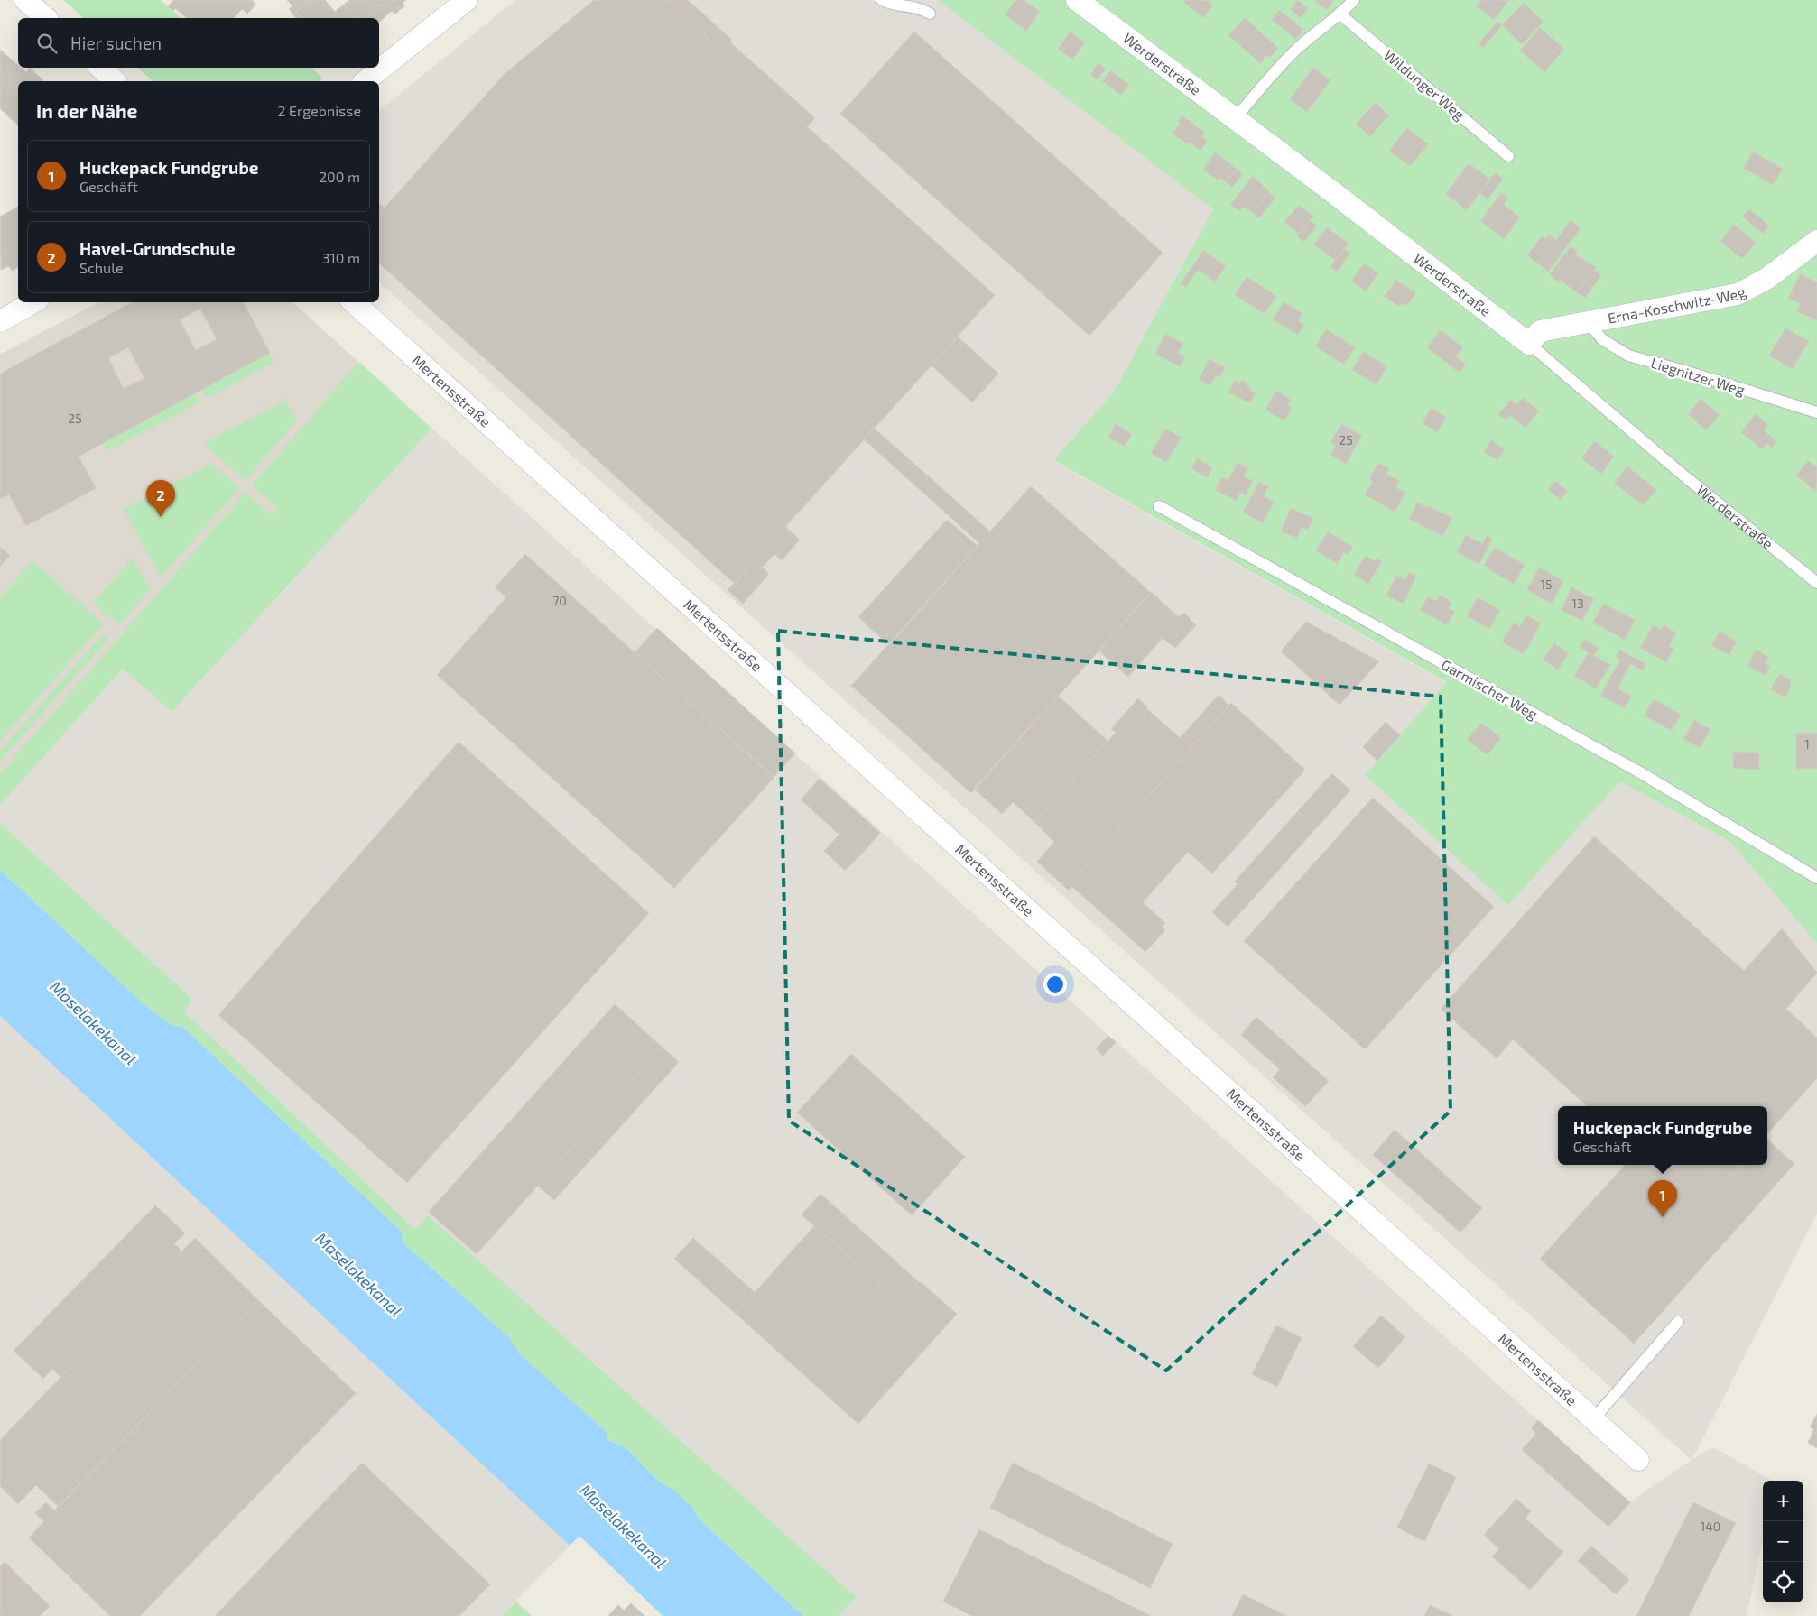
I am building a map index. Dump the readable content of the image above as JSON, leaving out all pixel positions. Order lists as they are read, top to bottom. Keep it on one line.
{"streets":{"street":["Werderstraße","Erna-Koschwitz-Weg","Mertensstraße"],"lane":["Wildunger Weg","Liegnitzer Weg","Garmischer Weg"]},"crossings":[["Werderstraße","Erna-Koschwitz-Weg"],["Erna-Koschwitz-Weg","Liegnitzer Weg"]],"water":["Maselakekanal"],"house_numbers":["25","25","15","70","13","1","140"],"page":{"search":"Hier suchen","heading":["In der Nähe","2 Ergebnisse"],"list":[{"mark":"1","name":"Huckepack Fundgrube","note":"Geschäft","value":"200 m"},{"mark":"2","name":"Havel-Grundschule","note":"Schule","value":"310 m"}],"pins":["2","1"],"popup":["Huckepack Fundgrube","Geschäft"],"map_buttons":["+","−"]}}
